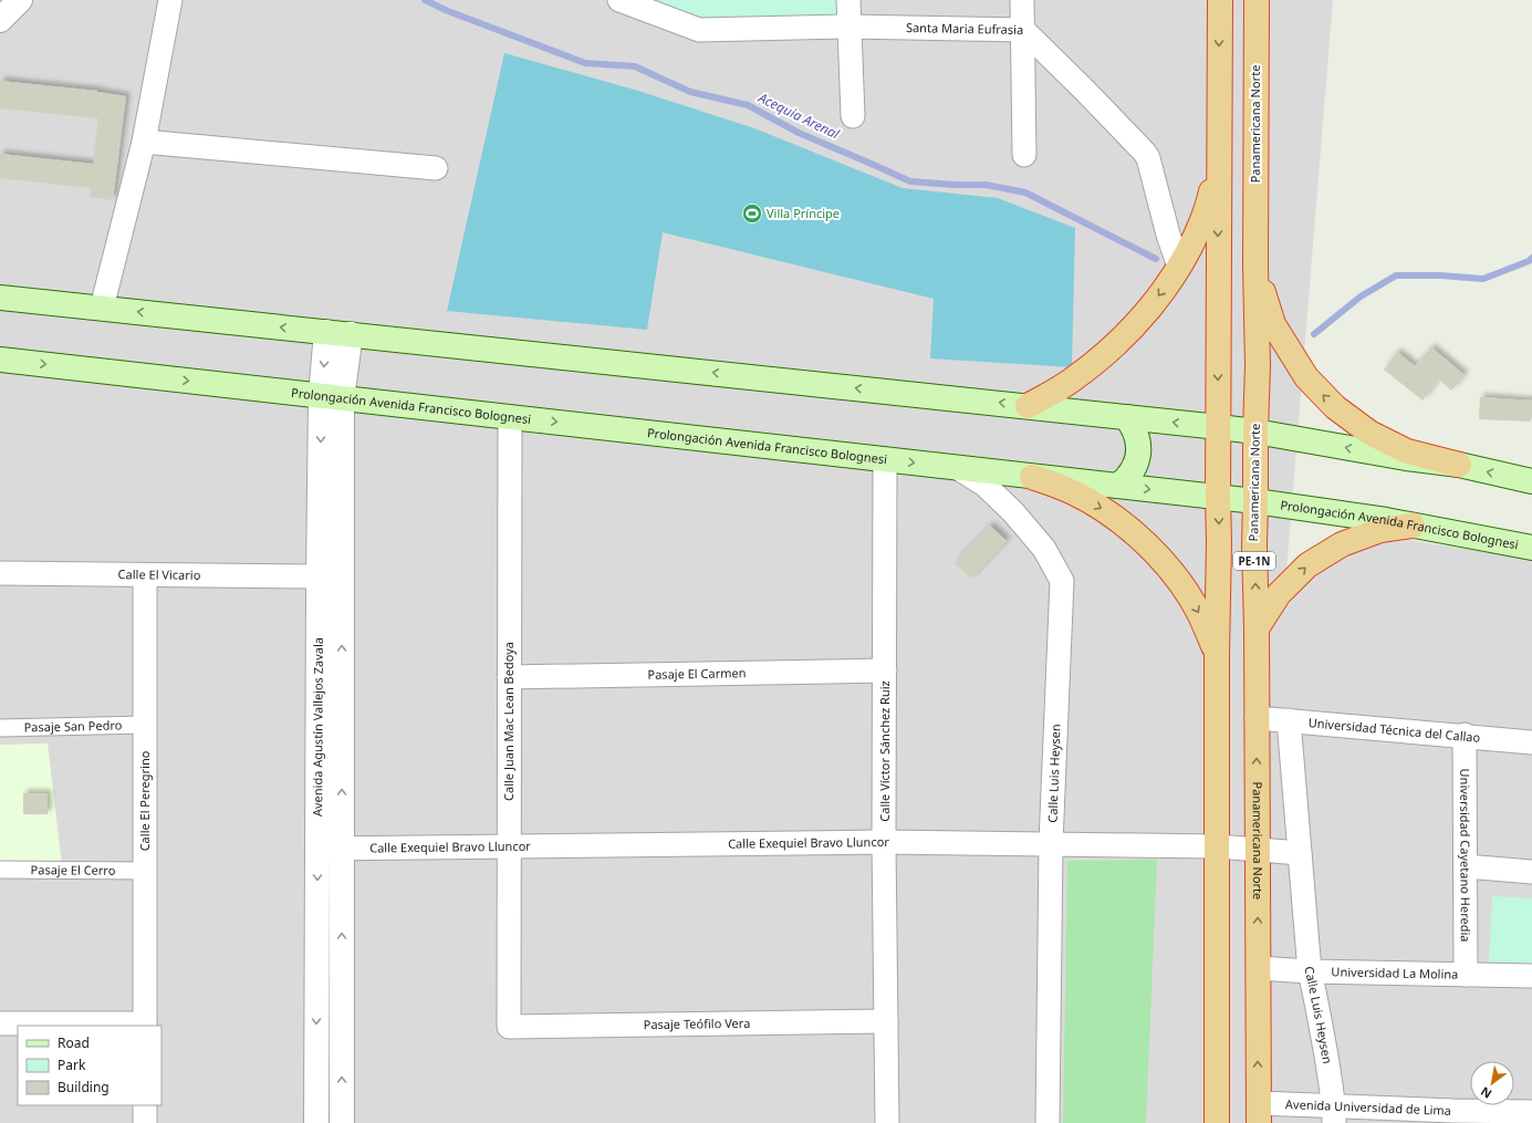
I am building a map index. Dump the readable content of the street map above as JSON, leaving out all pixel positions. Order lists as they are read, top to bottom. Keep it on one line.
{"streets":{"highway":["Panamericana Norte","PE-1N"],"main road":["Prolongación Avenida Francisco Bolognesi"],"street":["Santa Maria Eufrasia","Calle El Vicario","Pasaje El Carmen","Calle Juan Mac Lean Bedoya","Pasaje San Pedro","Avenida Agustín Vallejos Zavala","Universidad Técnica del Callao","Calle Víctor Sánchez Ruiz","Calle Luis Heysen","Calle El Peregrino","Calle Exequiel Bravo Lluncor","Universidad Cayetano Heredia","Pasaje El Cerro","Universidad La Molina","Pasaje Teófilo Vera","Avenida Universidad de Lima"]},"crossings":[["Panamericana Norte","Prolongación Avenida Francisco Bolognesi"],["Panamericana Norte","Universidad Técnica del Callao"],["Panamericana Norte","Calle Exequiel Bravo Lluncor"],["Panamericana Norte","Universidad La Molina"],["Panamericana Norte","Avenida Universidad de Lima"],["Prolongación Avenida Francisco Bolognesi","PE-1N"],["Prolongación Avenida Francisco Bolognesi","Calle Juan Mac Lean Bedoya"],["Prolongación Avenida Francisco Bolognesi","Avenida Agustín Vallejos Zavala"],["Prolongación Avenida Francisco Bolognesi","Calle Víctor Sánchez Ruiz"],["Prolongación Avenida Francisco Bolognesi","Calle Luis Heysen"],["PE-1N","Calle Exequiel Bravo Lluncor"],["Calle El Vicario","Avenida Agustín Vallejos Zavala"],["Calle El Vicario","Calle El Peregrino"],["Pasaje El Carmen","Calle Juan Mac Lean Bedoya"],["Pasaje El Carmen","Calle Víctor Sánchez Ruiz"],["Calle Juan Mac Lean Bedoya","Calle Exequiel Bravo Lluncor"],["Calle Juan Mac Lean Bedoya","Pasaje Teófilo Vera"],["Pasaje San Pedro","Calle El Peregrino"],["Avenida Agustín Vallejos Zavala","Calle Exequiel Bravo Lluncor"],["Universidad Técnica del Callao","Calle Luis Heysen"],["Universidad Técnica del Callao","Universidad Cayetano Heredia"],["Calle Víctor Sánchez Ruiz","Calle Exequiel Bravo Lluncor"],["Calle Víctor Sánchez Ruiz","Pasaje Teófilo Vera"],["Calle Luis Heysen","Calle Exequiel Bravo Lluncor"],["Calle Luis Heysen","Universidad La Molina"],["Calle Luis Heysen","Avenida Universidad de Lima"],["Calle El Peregrino","Pasaje El Cerro"],["Universidad Cayetano Heredia","Universidad La Molina"]],"water":["Acequia Arenal"],"places":{"sports":["Villa Príncipe"]},"legend":["Road","Park","Building"],"north":"bottom left"}
